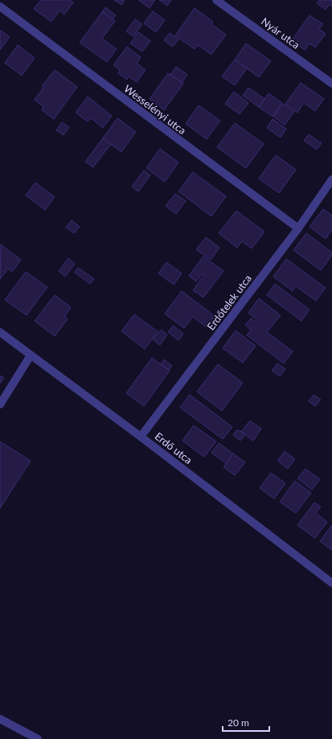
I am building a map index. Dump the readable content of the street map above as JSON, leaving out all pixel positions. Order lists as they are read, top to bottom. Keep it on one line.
{"streets":{"street":["Nyár utca","Wesselényi utca","Erdőtelek utca","Erdő utca"]},"crossings":[["Wesselényi utca","Erdőtelek utca"],["Erdőtelek utca","Erdő utca"]],"scale_bar":"20 m"}
